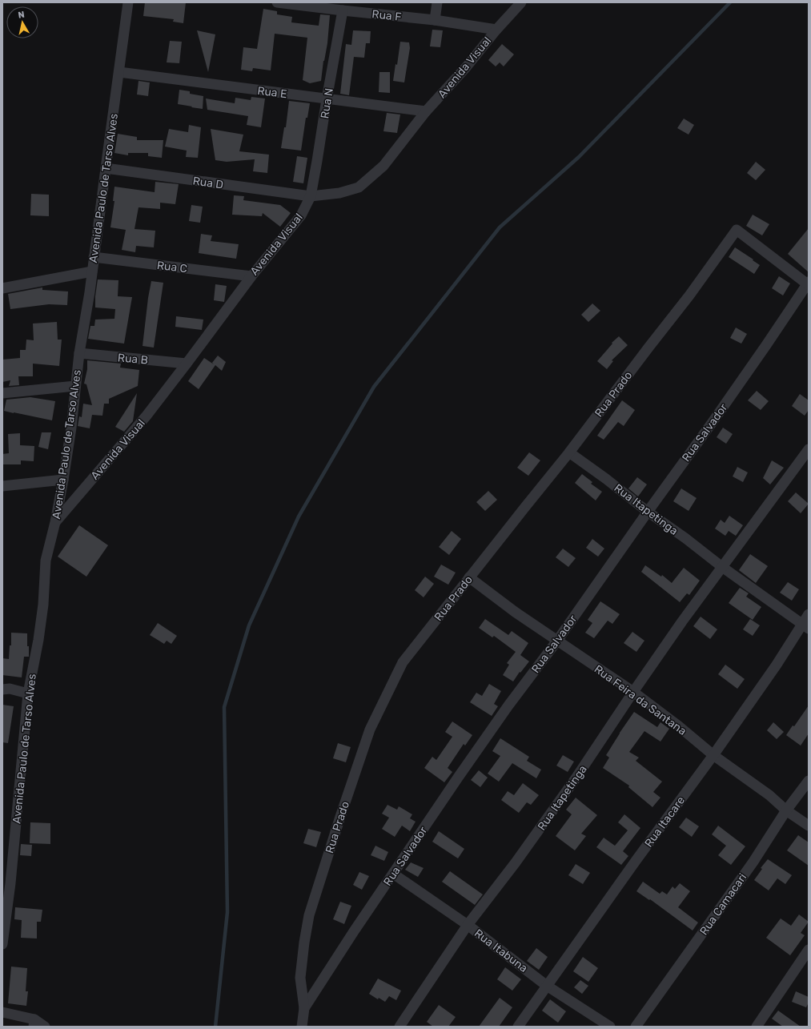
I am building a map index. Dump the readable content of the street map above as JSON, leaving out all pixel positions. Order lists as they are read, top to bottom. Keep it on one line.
{"streets":{"street":["Rua F","Avenida Visual","Rua E","Rua N","Rua D","Avenida Paulo de Tarso Alves","Rua C","Rua B","Rua Prado","Rua Salvador","Rua Itapetinga","Rua Feira da Santana","Rua Itacare","Rua Camacari","Rua Itabuna"]},"crossings":[["Rua F","Avenida Visual"],["Rua F","Rua N"],["Avenida Visual","Rua E"],["Avenida Visual","Rua N"],["Avenida Visual","Rua D"],["Avenida Visual","Avenida Paulo de Tarso Alves"],["Avenida Visual","Rua C"],["Avenida Visual","Rua B"],["Rua E","Rua N"],["Rua E","Avenida Paulo de Tarso Alves"],["Rua N","Rua D"],["Rua D","Avenida Paulo de Tarso Alves"],["Avenida Paulo de Tarso Alves","Rua C"],["Avenida Paulo de Tarso Alves","Rua B"],["Rua Prado","Rua Salvador"],["Rua Prado","Rua Itapetinga"],["Rua Prado","Rua Feira da Santana"],["Rua Salvador","Rua Itapetinga"],["Rua Salvador","Rua Feira da Santana"],["Rua Salvador","Rua Itabuna"],["Rua Itapetinga","Rua Feira da Santana"],["Rua Itapetinga","Rua Itacare"],["Rua Itapetinga","Rua Itabuna"],["Rua Feira da Santana","Rua Itacare"],["Rua Feira da Santana","Rua Camacari"],["Rua Itacare","Rua Itabuna"]],"north":"top"}
